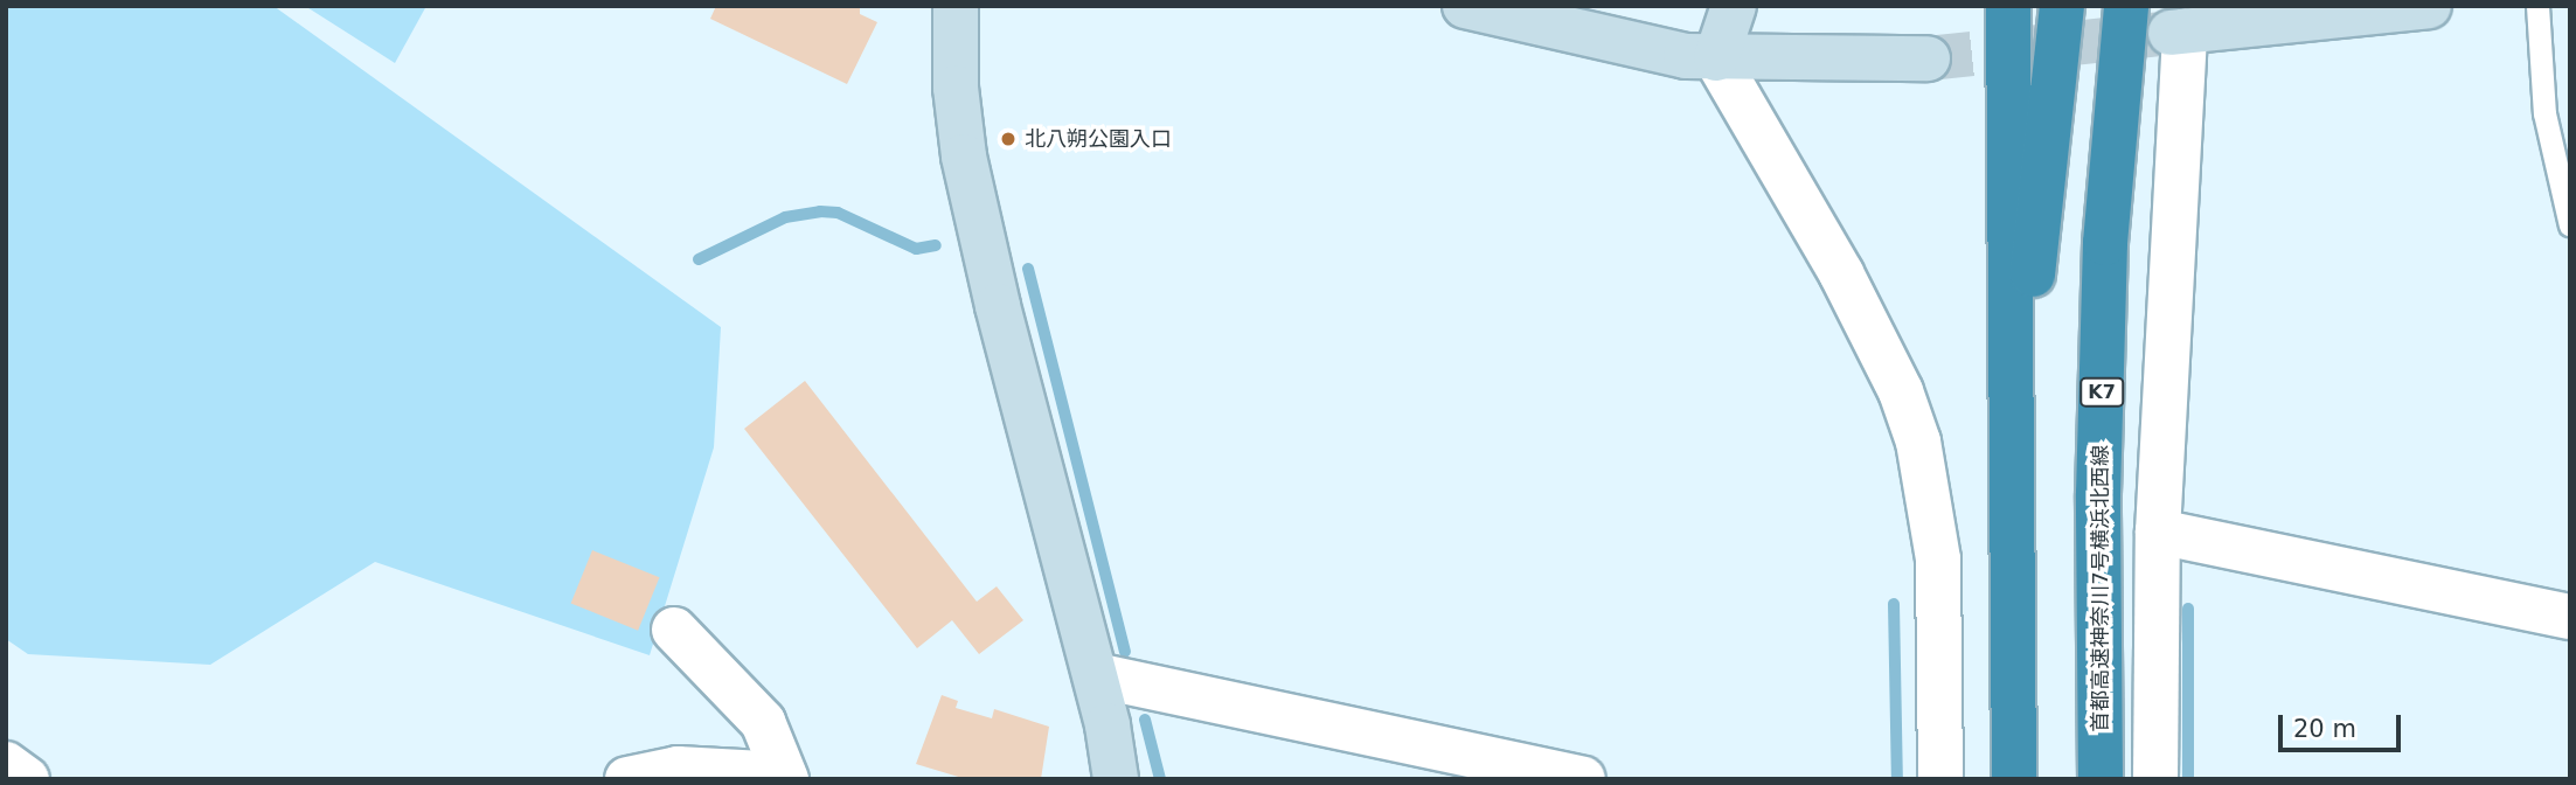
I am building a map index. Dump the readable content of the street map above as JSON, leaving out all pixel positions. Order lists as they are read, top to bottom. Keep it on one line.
{"streets":{"highway":["K7","首都高速神奈川7号横浜北西線"]},"places":["北八朔公園入口"],"scale_bar":"20 m"}
